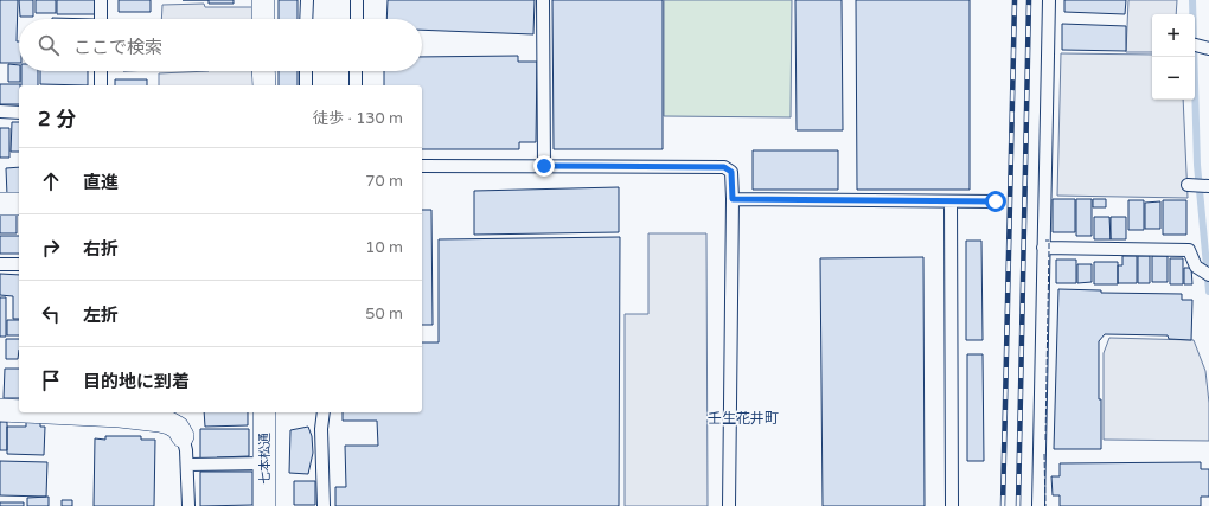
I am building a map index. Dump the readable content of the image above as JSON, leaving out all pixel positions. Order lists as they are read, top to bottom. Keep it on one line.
{"streets":{"street":["七本松通"]},"districts":["壬生花井町"],"page":{"map_buttons":["+","−"],"search":"ここで検索","heading":["2 分","徒歩 · 130 m"],"list":[["直進","70 m"],["右折","10 m"],["左折","50 m"],"目的地に到着"]}}
